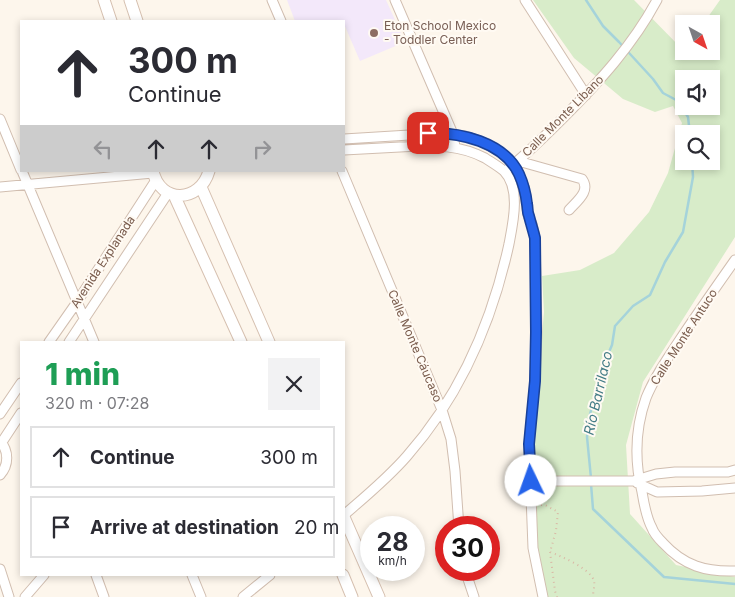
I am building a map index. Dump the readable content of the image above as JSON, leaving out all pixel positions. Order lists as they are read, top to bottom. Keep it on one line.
{"streets":{"street":["Calle Monte Líbano","Avenida Explanada","Calle Monte Antuco","Calle Monte Cáucaso"]},"water":["Río Barrilaco"],"places":["Eton School Mexico - Toddler Center"],"north":"bottom right","page":{"turn":["300 m","Continue"],"heading":["1 min","320 m · 07:28"],"list":[{"name":"Continue","value":"300 m"},{"name":"Arrive at destination","value":"20 m"}],"speed":"28 km/h","limit":"30"}}
